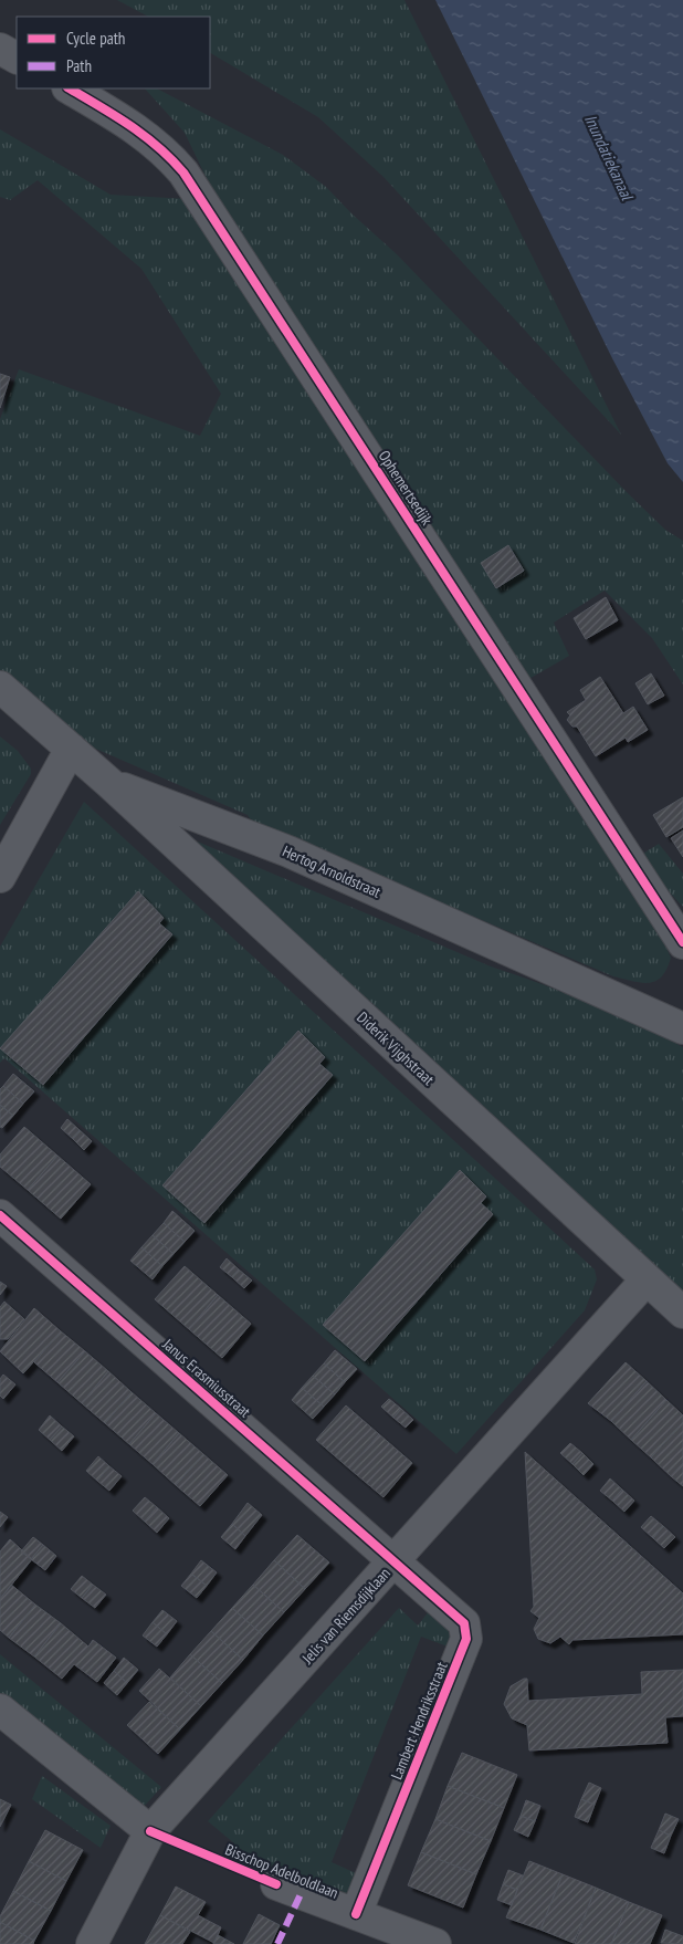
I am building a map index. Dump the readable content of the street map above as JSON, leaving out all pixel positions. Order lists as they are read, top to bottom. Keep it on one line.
{"streets":{"street":["Ophemertsedijk","Hertog Arnoldstraat","Diderik Vijghstraat","Janus Erasmiusstraat","Jelis van Riemsdijklaan","Lambert Hendriksstraat","Bisschop Adelboldlaan"]},"crossings":[["Hertog Arnoldstraat","Diderik Vijghstraat"],["Diderik Vijghstraat","Jelis van Riemsdijklaan"],["Janus Erasmiusstraat","Jelis van Riemsdijklaan"],["Janus Erasmiusstraat","Lambert Hendriksstraat"],["Jelis van Riemsdijklaan","Lambert Hendriksstraat"],["Lambert Hendriksstraat","Bisschop Adelboldlaan"]],"water":["Inundatiekanaal"],"legend":["Cycle path","Path"]}
